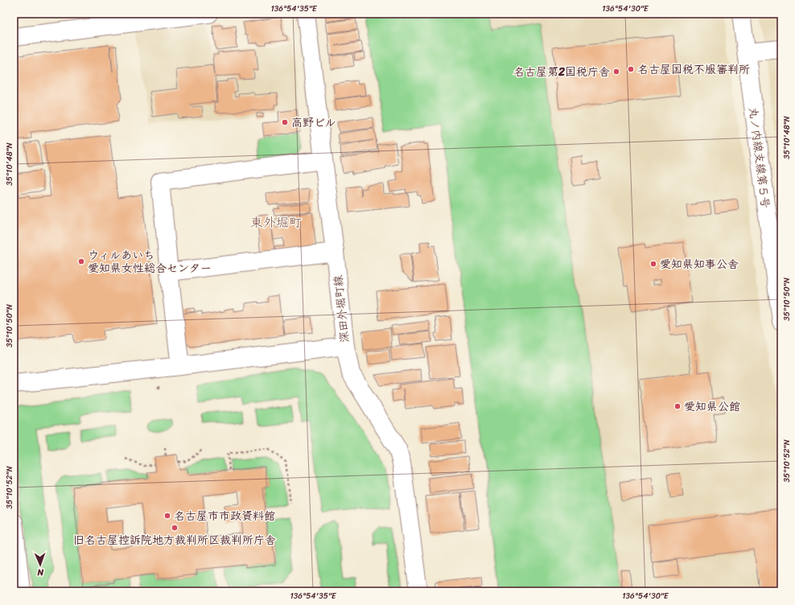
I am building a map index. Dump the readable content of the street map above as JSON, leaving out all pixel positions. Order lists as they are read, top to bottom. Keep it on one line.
{"streets":{"street":["丸ノ内線支線第５号","深田外堀町線"]},"districts":["東外堀町"],"places":["名古屋国税不服審判所","名古屋第2国税庁舎","高野ビル","ウィルあいち 愛知県女性総合センター","愛知県知事公舎","愛知県公館","名古屋市市政資料館","旧名古屋控訴院地方裁判所区裁判所庁舎"],"north":"bottom","coordinates":["136°54'35\"E","136°54'30\"E","35°10'48\"N","35°10'50\"N","35°10'52\"N"]}
